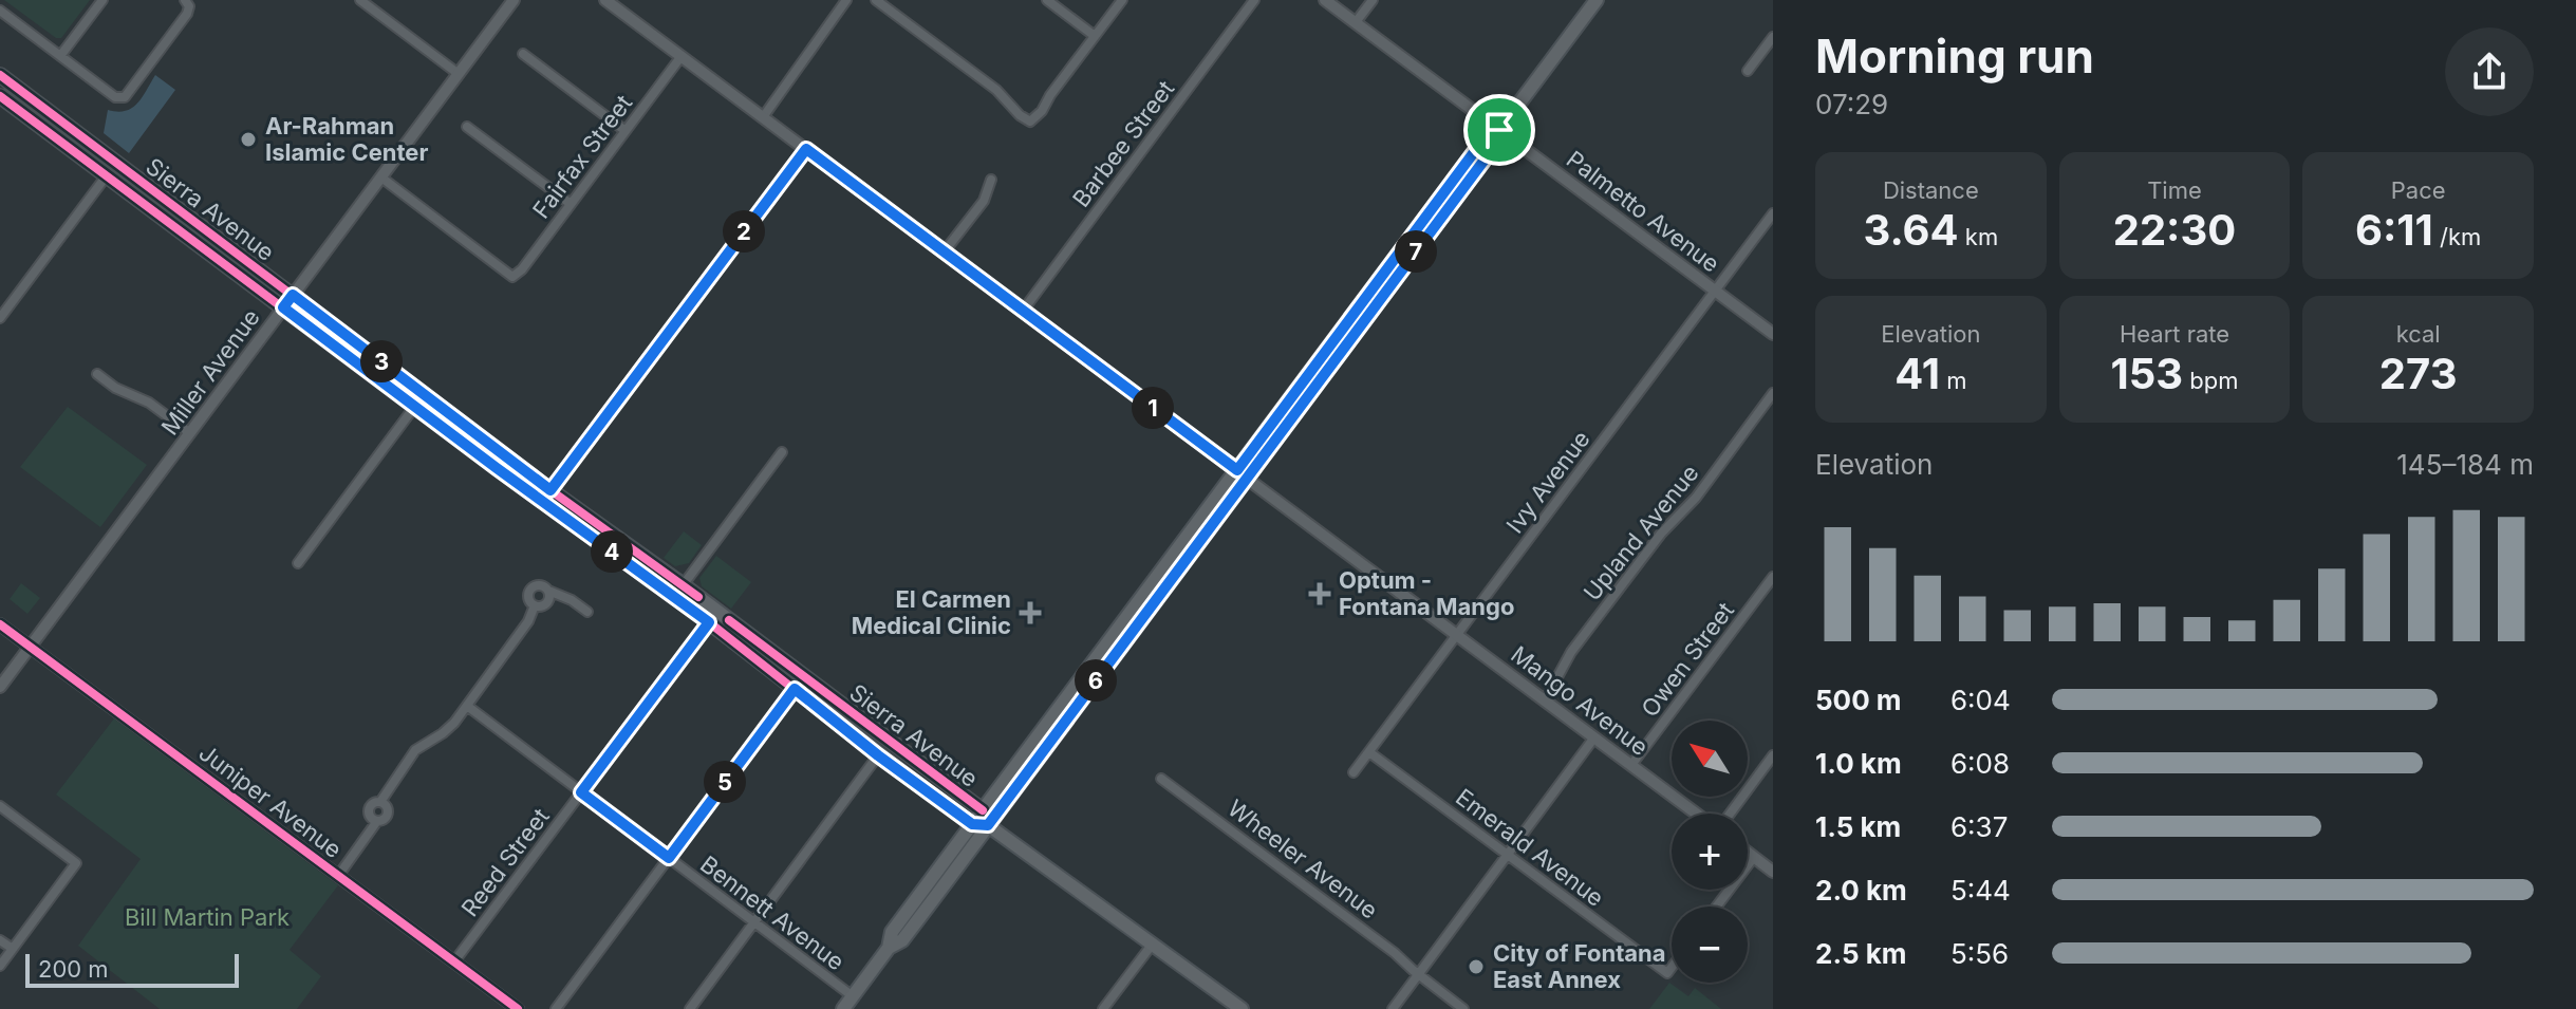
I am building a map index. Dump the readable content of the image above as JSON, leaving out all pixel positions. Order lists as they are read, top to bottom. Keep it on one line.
{"streets":{"main road":["Sierra Avenue"],"street":["Barbee Street","Fairfax Street","Palmetto Avenue","Miller Avenue","Ivy Avenue","Upland Avenue","Owen Street","Mango Avenue","Juniper Avenue","Emerald Avenue","Wheeler Avenue","Reed Street","Bennett Avenue"]},"crossings":[["Barbee Street","Mango Avenue"],["Fairfax Street","Miller Avenue"],["Fairfax Street","Mango Avenue"],["Sierra Avenue","Miller Avenue"],["Sierra Avenue","Reed Street"],["Palmetto Avenue","Ivy Avenue"],["Miller Avenue","Juniper Avenue"],["Ivy Avenue","Mango Avenue"],["Ivy Avenue","Emerald Avenue"],["Upland Avenue","Mango Avenue"],["Owen Street","Mango Avenue"],["Juniper Avenue","Reed Street"],["Reed Street","Bennett Avenue"]],"parks":["Bill Martin Park"],"places":{"other":["Ar-Rahman Islamic Center","City of Fontana East Annex"],"health":["Optum - Fontana Mango","El Carmen Medical Clinic"]},"scale_bar":"200 m","north":"top left","page":{"heading":["Morning run","07:29"],"stats":[["Distance","3.64 km"],["Time","22:30"],["Pace","6:11 /km"],["Elevation","41 m"],["Heart rate","153 bpm"],["kcal","273"]],"pins":["2","7","3","1","4","6","5"],"chart":["Elevation","145–184 m"],"list":[{"name":"500 m","note":"6:04"},{"name":"1.0 km","note":"6:08"},{"name":"1.5 km","note":"6:37"},{"name":"2.0 km","note":"5:44"},{"name":"2.5 km","note":"5:56"}],"map_buttons":["+","−"],"scale":"200 m"}}
